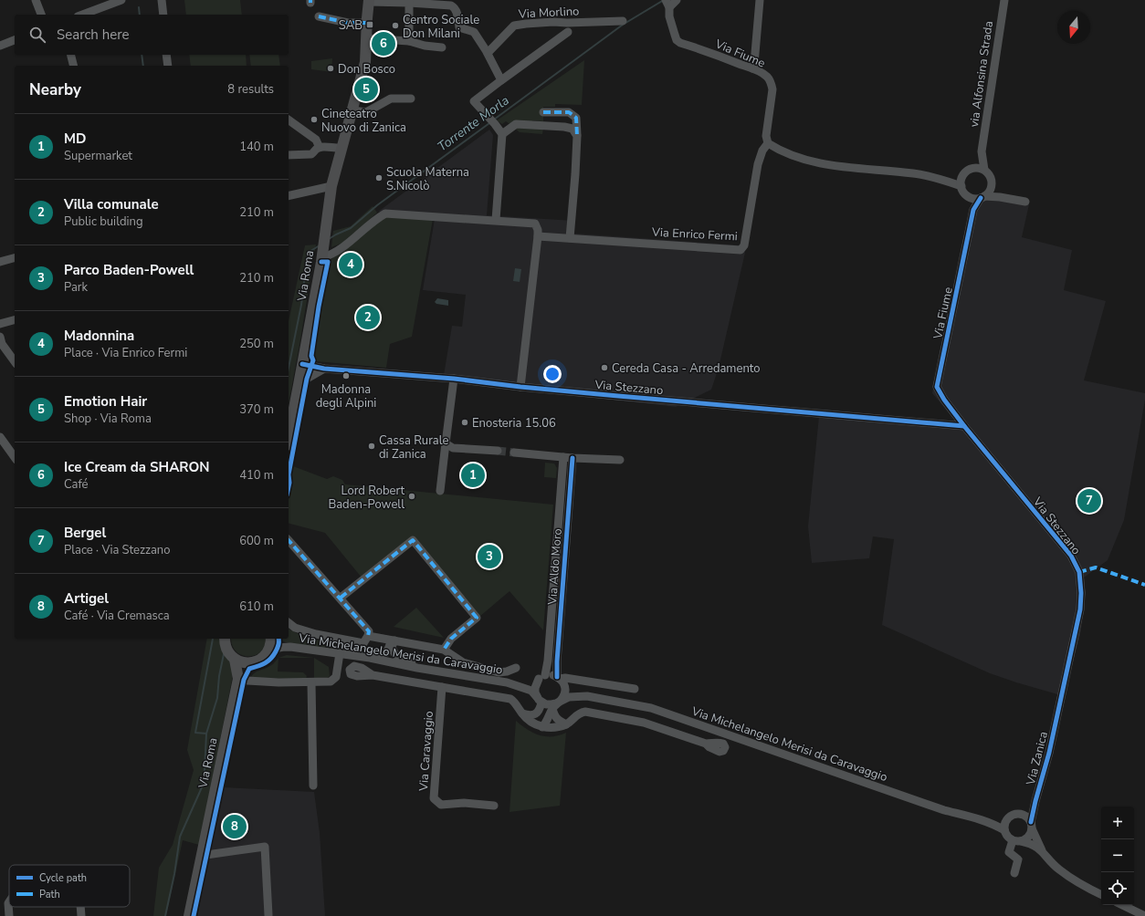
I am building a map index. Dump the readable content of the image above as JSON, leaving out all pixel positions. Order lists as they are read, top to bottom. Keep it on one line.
{"streets":{"main road":["Via Roma"],"street":["Via Morlino","Via Fiume","via Alfonsina Strada","Via Enrico Fermi","Via Stezzano","Via Aldo Moro","Via Michelangelo Merisi da Caravaggio","Via Caravaggio","Via Zanica"]},"crossings":[["Via Fiume","Via Enrico Fermi"],["Via Fiume","Via Stezzano"],["Via Roma","Via Stezzano"],["Via Roma","Via Michelangelo Merisi da Caravaggio"],["Via Stezzano","Via Zanica"],["Via Aldo Moro","Via Michelangelo Merisi da Caravaggio"],["Via Michelangelo Merisi da Caravaggio","Via Zanica"]],"water":["Torrente Morla"],"places":{"transit":["SAB"],"other":["Centro Sociale Don Milani","Don Bosco","Cineteatro Nuovo di Zanica","Scuola Materna S.Nicolò","Cereda Casa - Arredamento","Madonna degli Alpini","Enosteria 15.06","Cassa Rurale di Zanica","Lord Robert Baden-Powell"]},"legend":["Cycle path","Path"],"north":"bottom","page":{"search":"Search here","pins":["6","5","4","2","1","7","3","8"],"heading":["Nearby","8 results"],"list":[{"mark":"1","name":"MD","note":"Supermarket","value":"140 m"},{"mark":"2","name":"Villa comunale","note":"Public building","value":"210 m"},{"mark":"3","name":"Parco Baden-Powell","note":"Park","value":"210 m"},{"mark":"4","name":"Madonnina","note":"Place · Via Enrico Fermi","value":"250 m"},{"mark":"5","name":"Emotion Hair","note":"Shop · Via Roma","value":"370 m"},{"mark":"6","name":"Ice Cream da SHARON","note":"Café","value":"410 m"},{"mark":"7","name":"Bergel","note":"Place · Via Stezzano","value":"600 m"},{"mark":"8","name":"Artigel","note":"Café · Via Cremasca","value":"610 m"}],"map_buttons":["+","−"]}}
